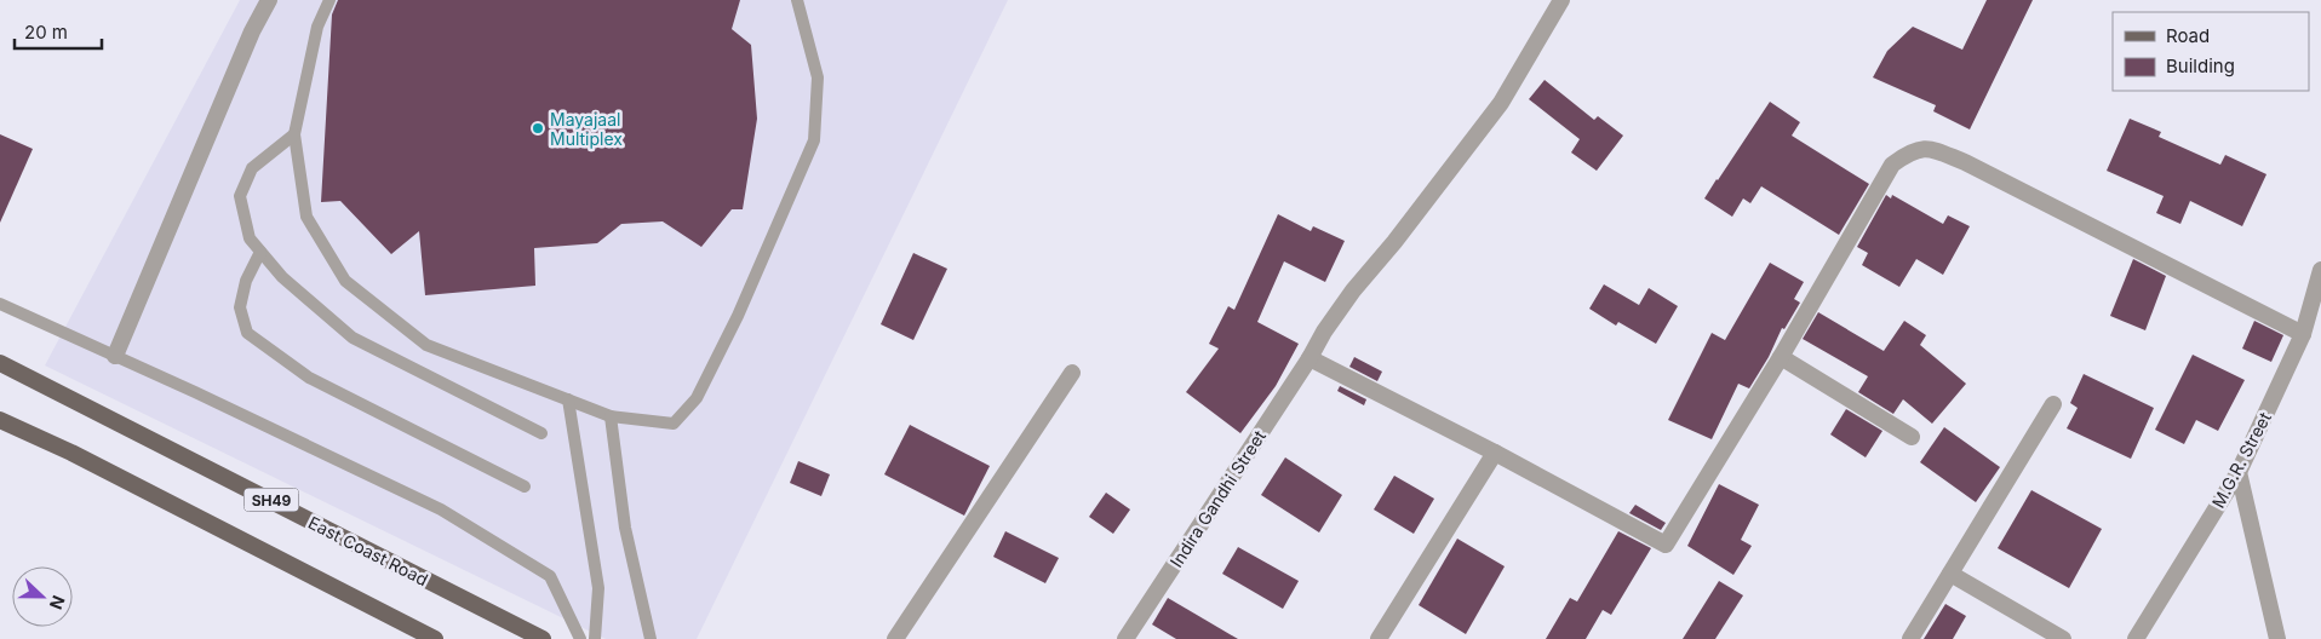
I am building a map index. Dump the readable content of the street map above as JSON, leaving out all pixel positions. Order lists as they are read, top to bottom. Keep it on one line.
{"streets":{"main road":["SH49","East Coast Road"],"street":["M.G.R. Street","Indira Gandhi Street"]},"places":["Mayajaal Multiplex"],"legend":["Road","Building"],"scale_bar":"20 m","north":"right"}
